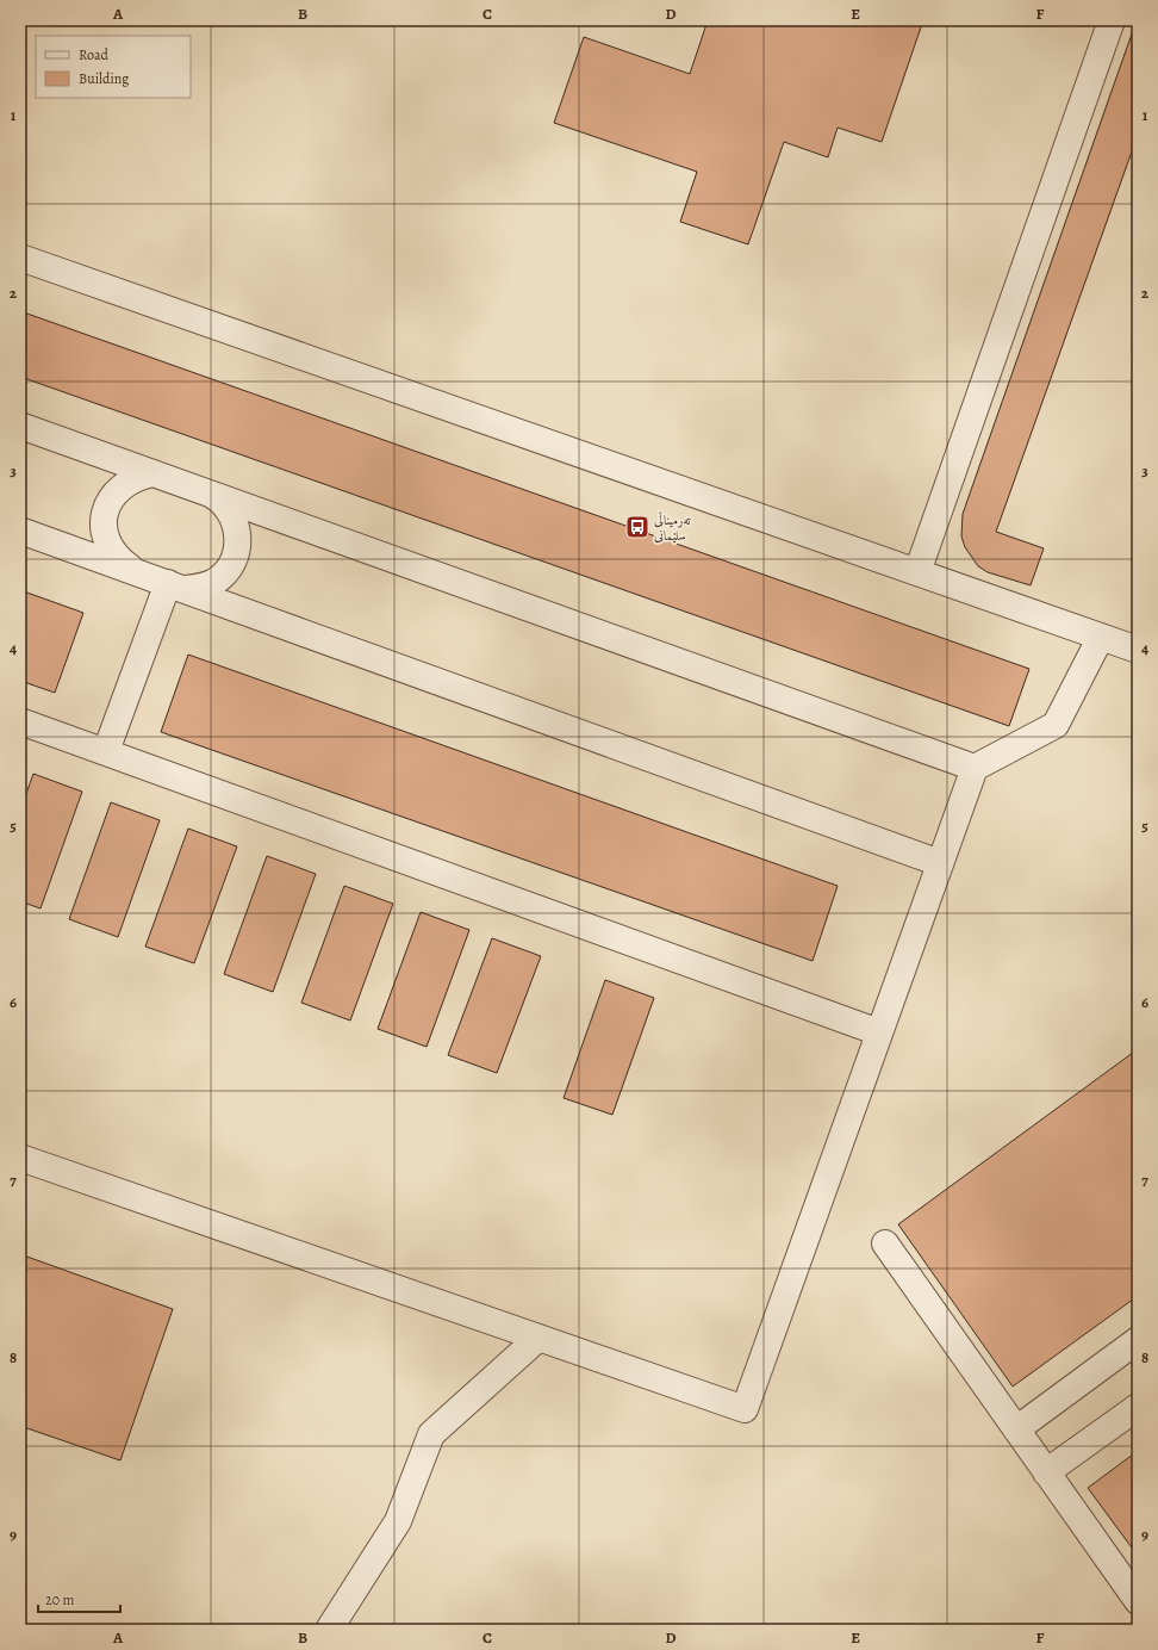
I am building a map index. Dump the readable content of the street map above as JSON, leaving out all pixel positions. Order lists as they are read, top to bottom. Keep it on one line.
{"places":{"bus stop":["تەرمیناڵی سلێمانی"]},"legend":["Road","Building"],"scale_bar":"20 m","grid":{"columns":["A","B","C","D","E","F"],"rows":["1","2","3","4","5","6","7","8","9"]}}
